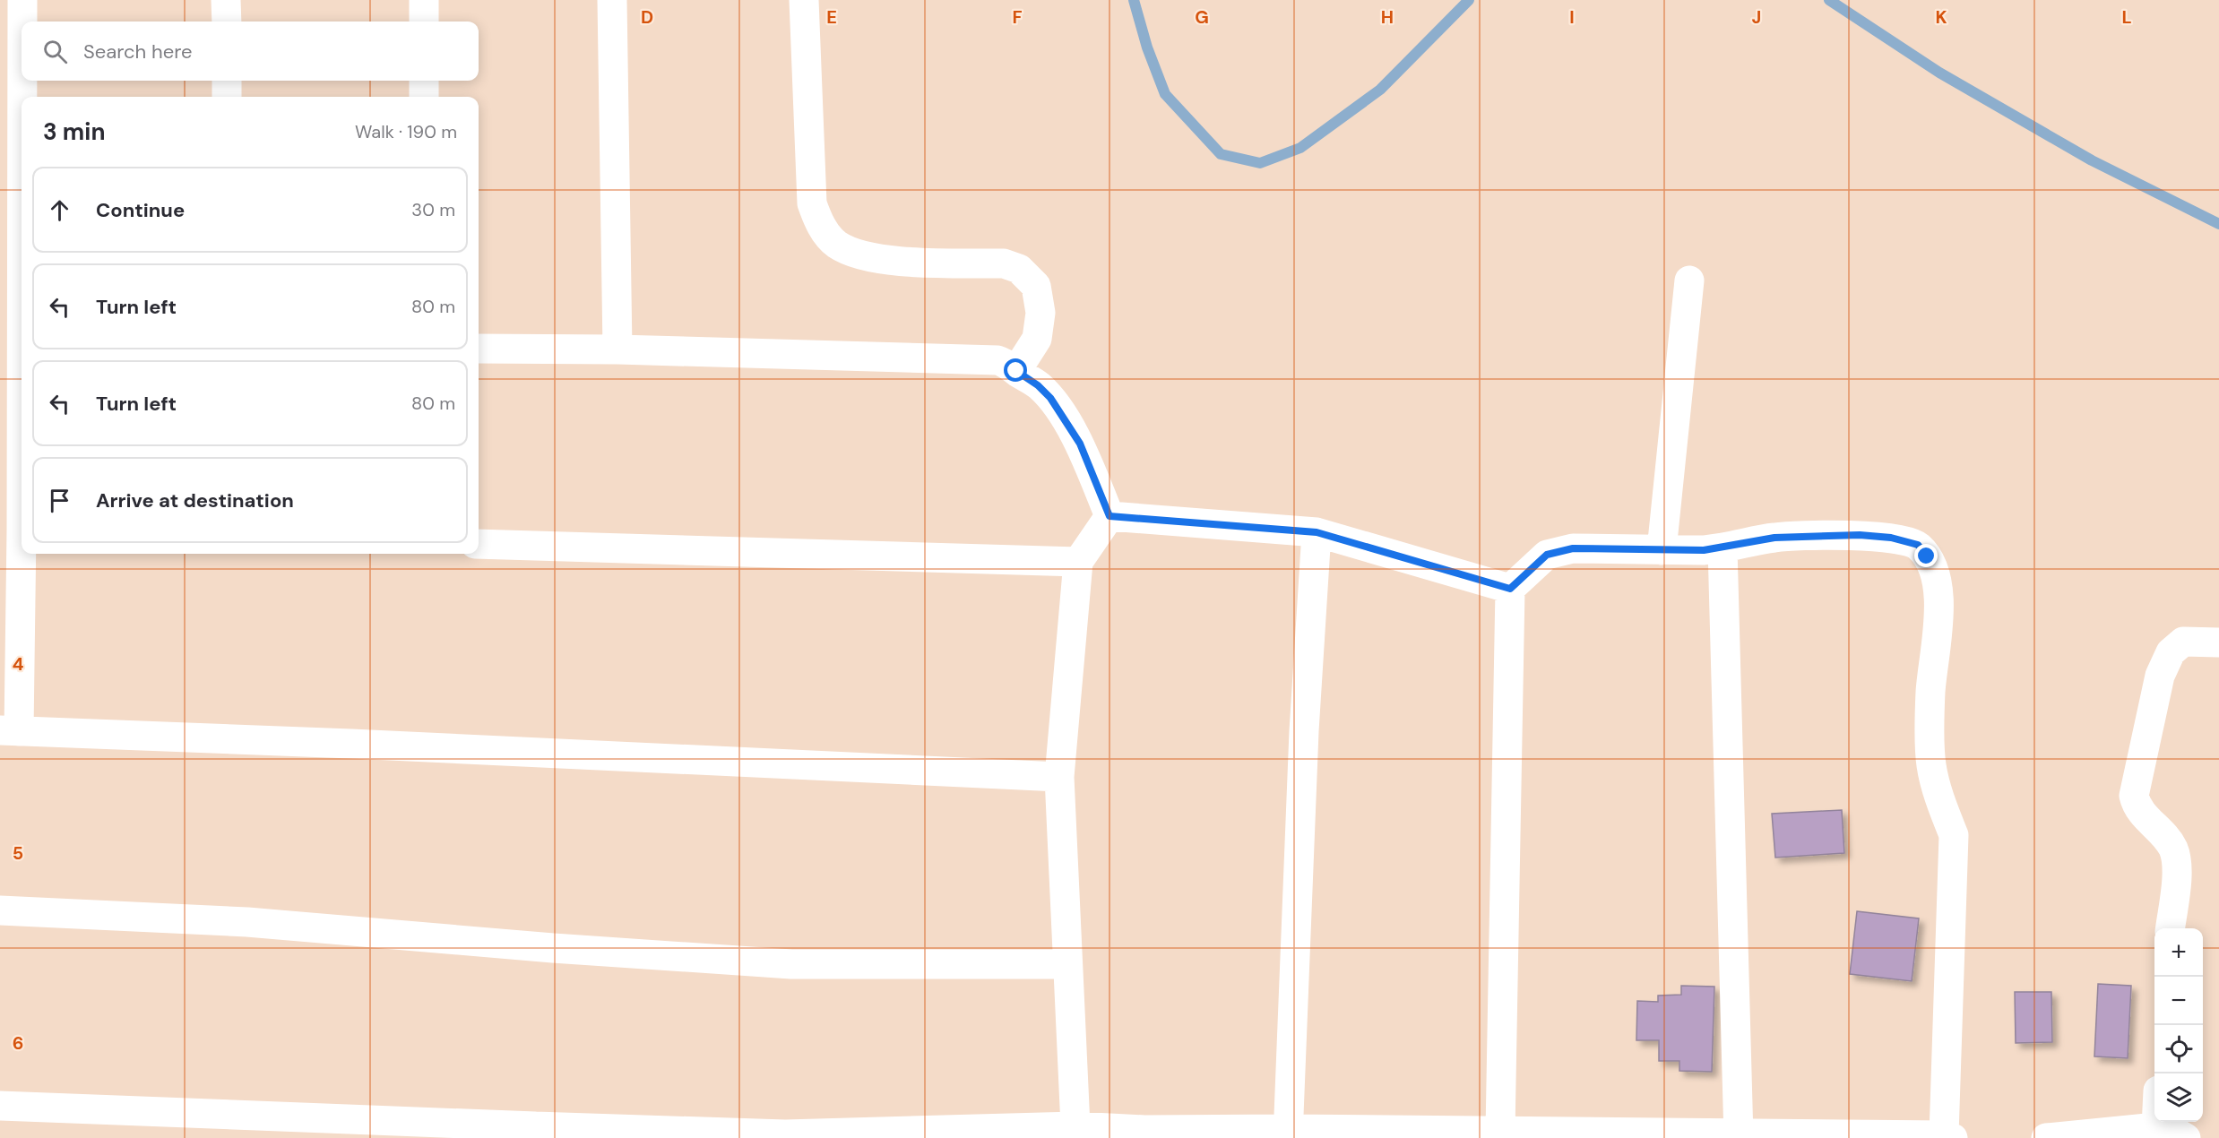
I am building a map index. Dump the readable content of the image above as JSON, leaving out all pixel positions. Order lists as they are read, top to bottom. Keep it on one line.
{"page":{"search":"Search here","heading":["3 min","Walk · 190 m"],"list":[["Continue","30 m"],["Turn left","80 m"],["Turn left","80 m"],"Arrive at destination"],"map_buttons":["+","−"]},"grid":{"columns":["D","E","F","G","H","I","J","K","L"],"rows":["4","5","6"]}}
